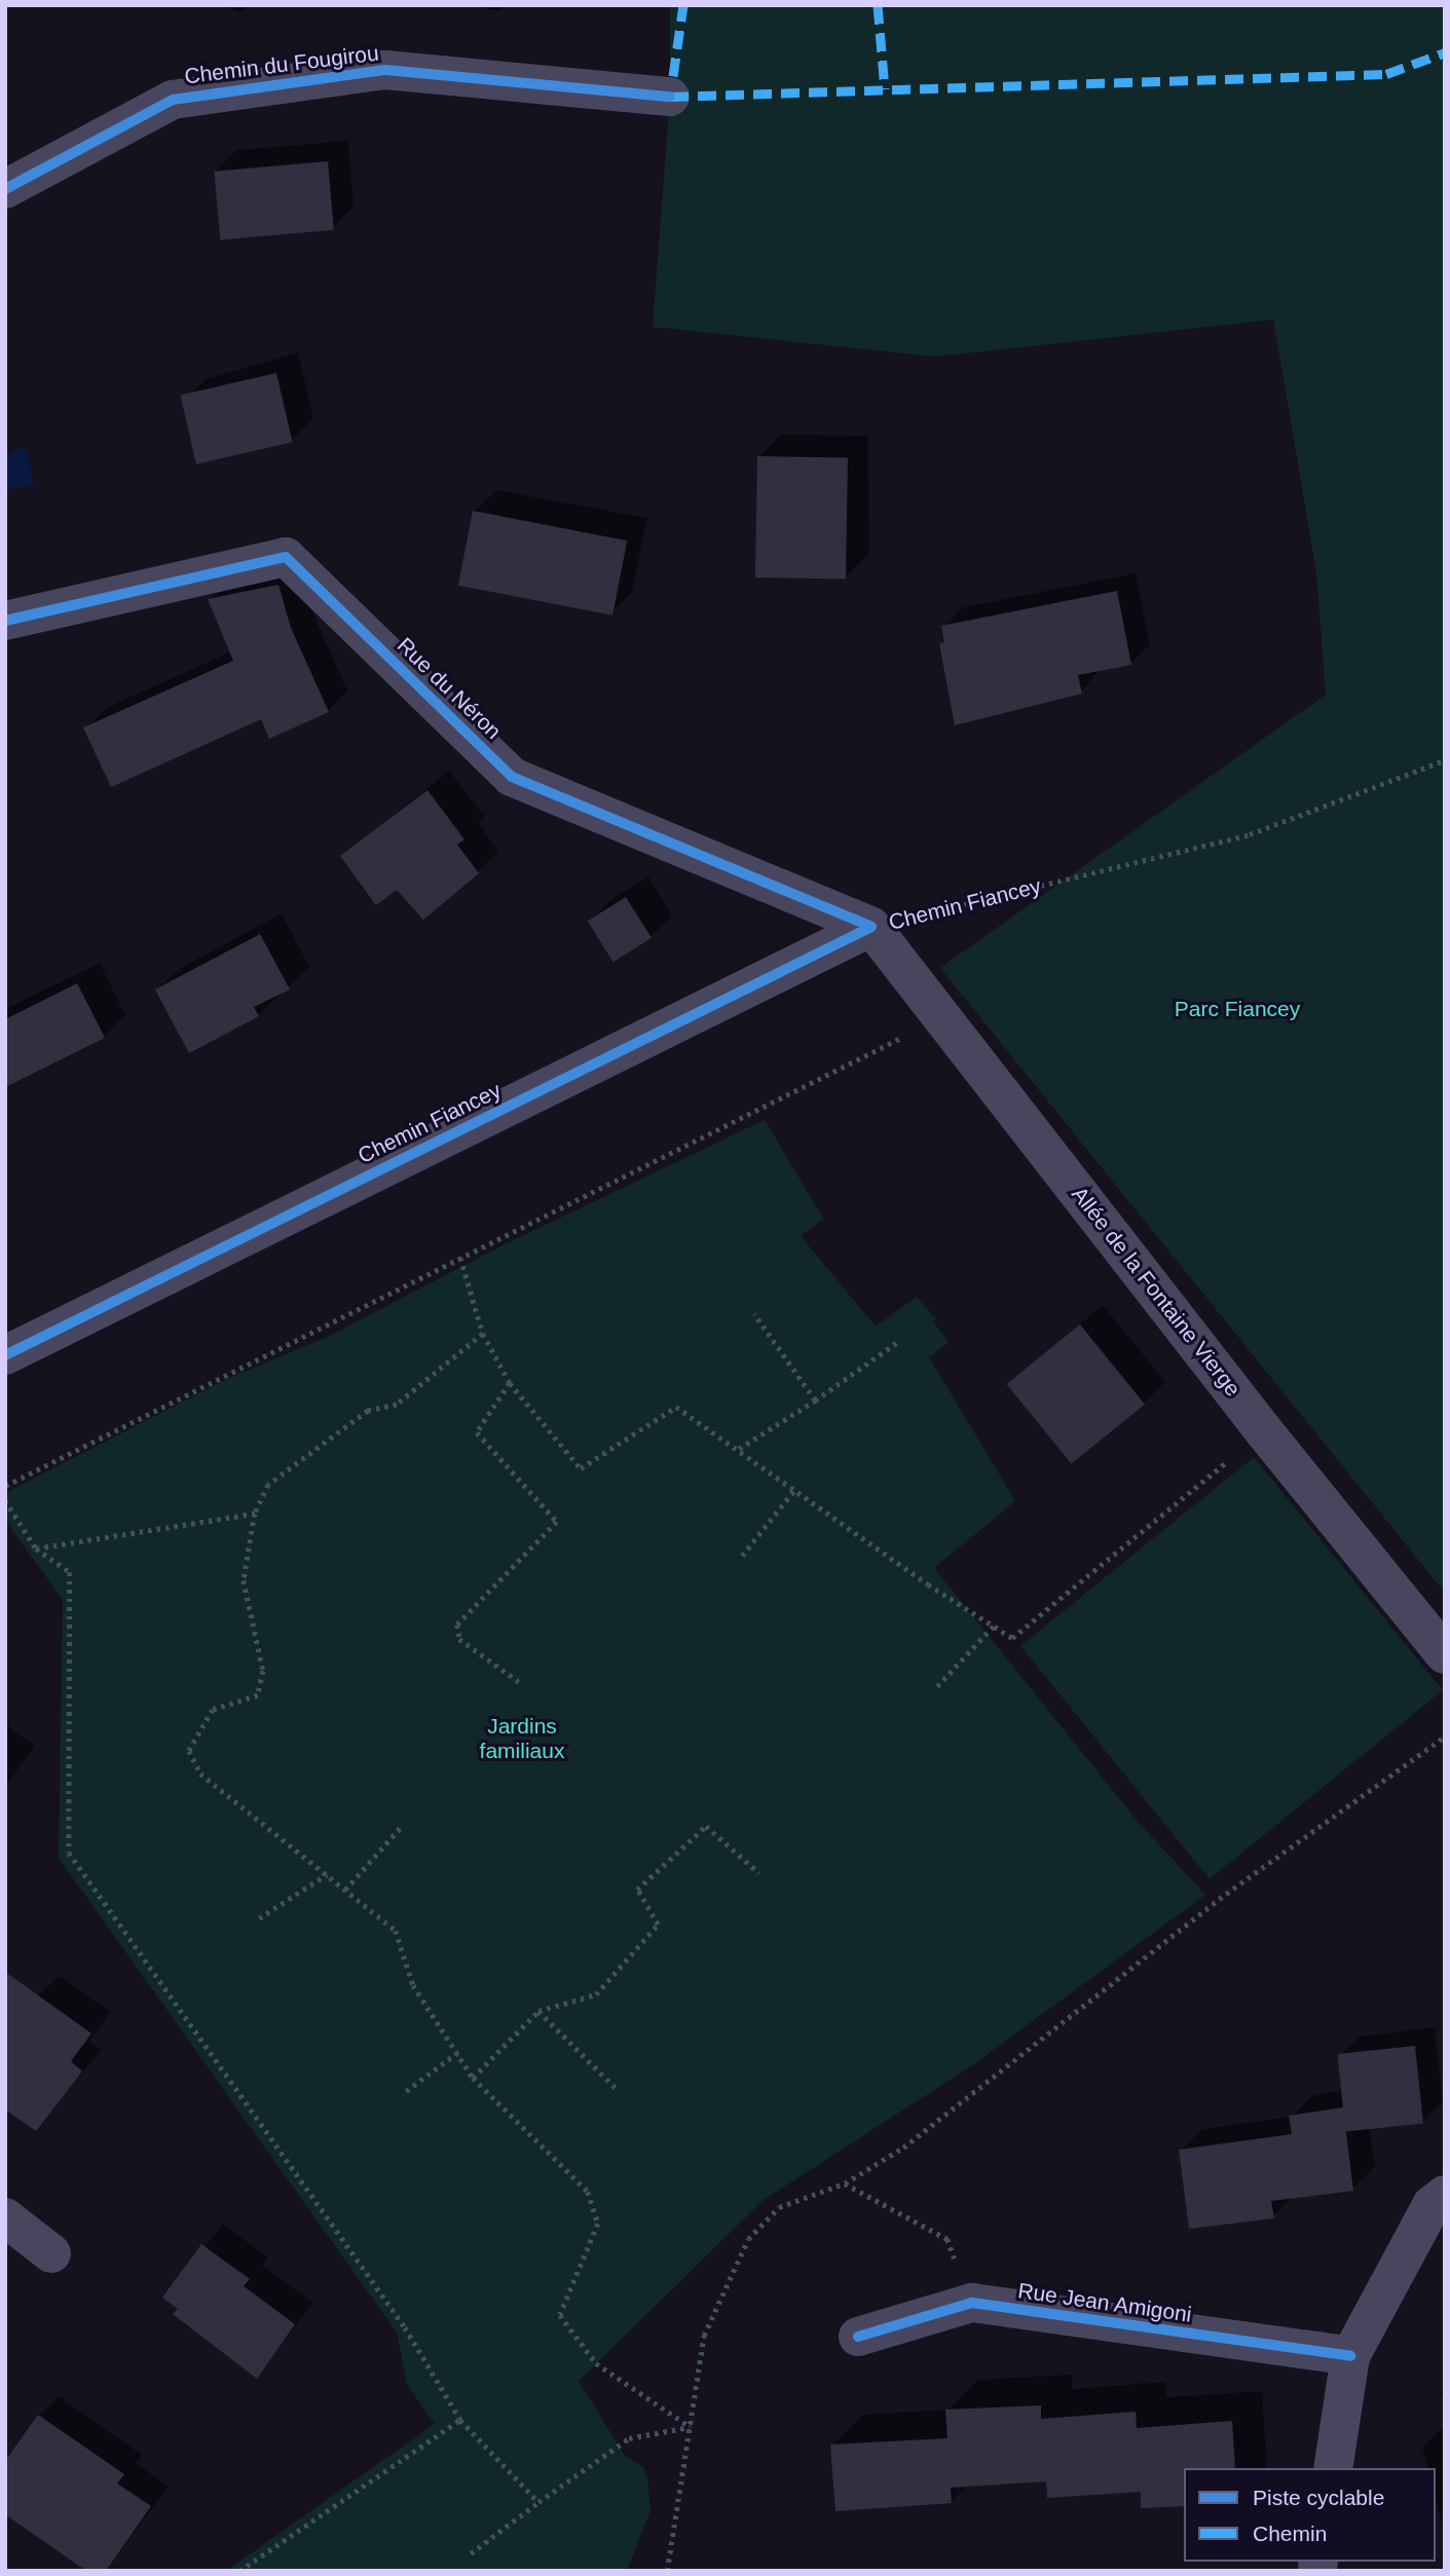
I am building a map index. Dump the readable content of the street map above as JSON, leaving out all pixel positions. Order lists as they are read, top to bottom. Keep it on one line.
{"streets":{"street":["Chemin du Fougirou","Rue du Néron","Chemin Fiancey","Allée de la Fontaine Vierge","Rue Jean Amigoni"]},"crossings":[["Rue du Néron","Chemin Fiancey"],["Rue du Néron","Allée de la Fontaine Vierge"],["Chemin Fiancey","Allée de la Fontaine Vierge"]],"parks":["Parc Fiancey","Jardins familiaux"],"legend":["Piste cyclable","Chemin"]}
